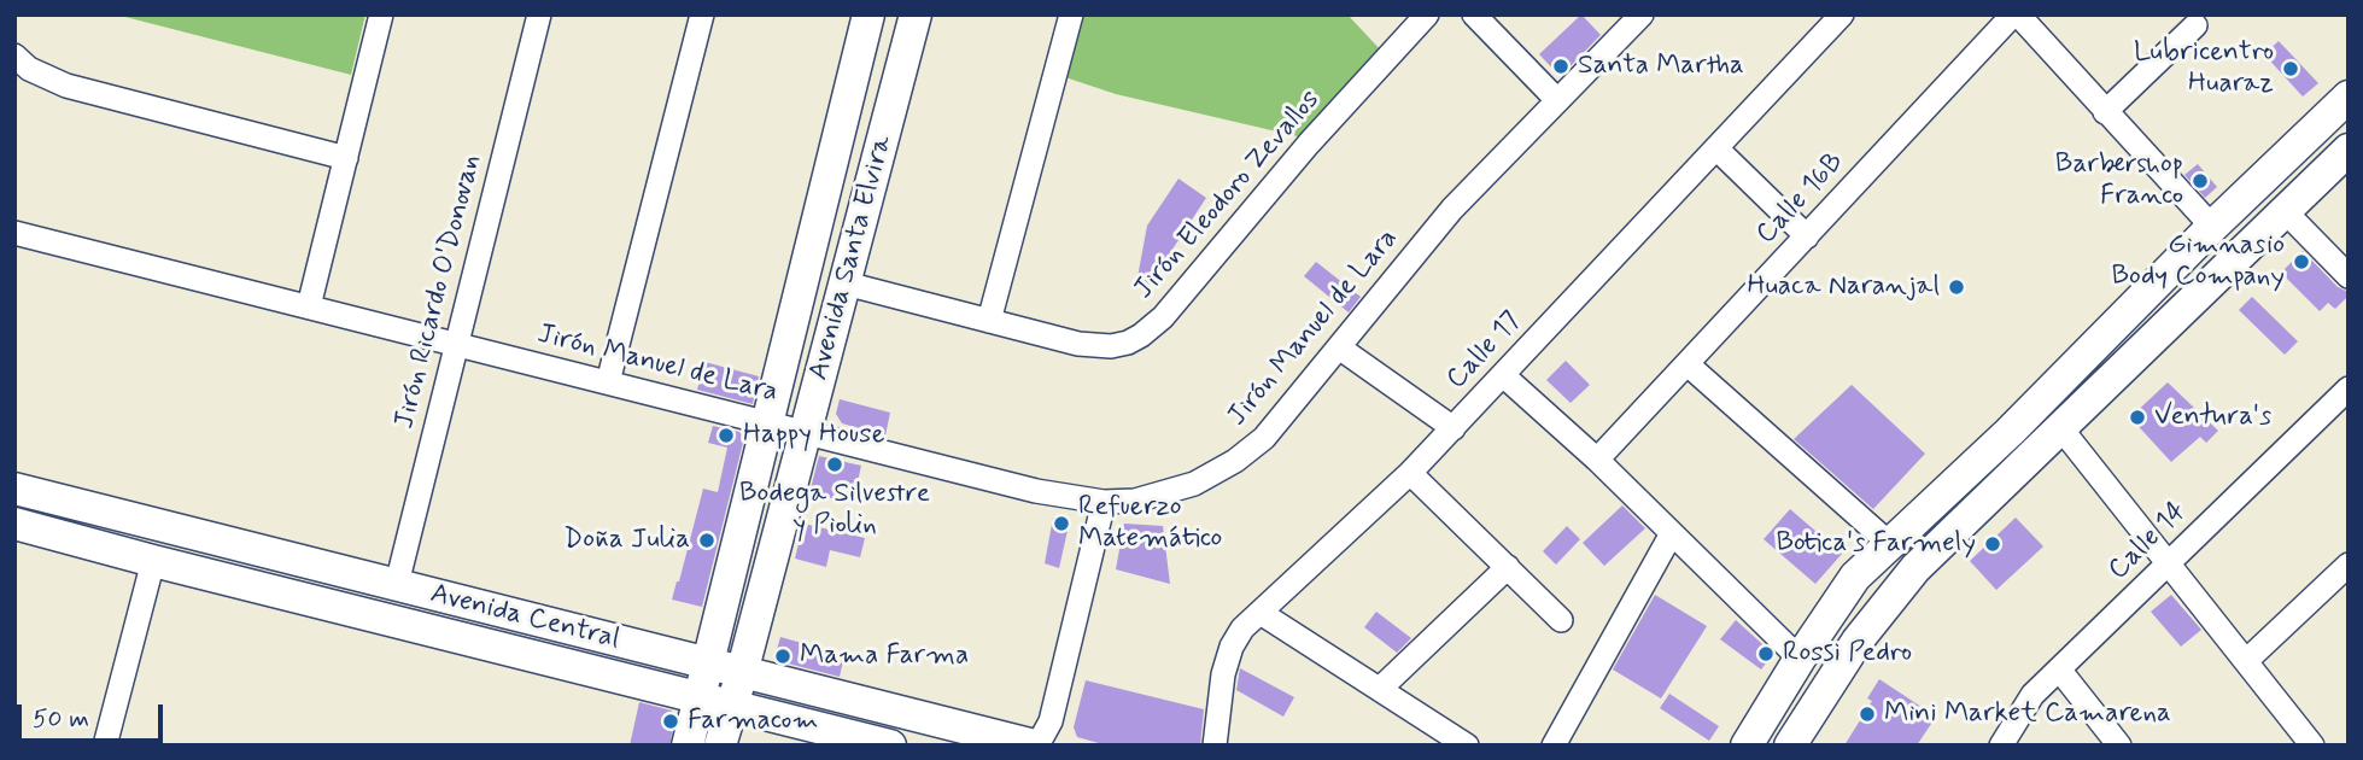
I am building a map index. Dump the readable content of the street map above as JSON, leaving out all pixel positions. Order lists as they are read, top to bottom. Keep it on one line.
{"streets":{"main road":["Avenida Santa Elvira","Avenida Central"],"street":["Jirón Eleodoro Zevallos","Calle 16B","Jirón Ricardo O'Donovan","Jirón Manuel de Lara","Calle 17","Calle 14"]},"crossings":[["Jirón Eleodoro Zevallos","Avenida Santa Elvira"],["Avenida Santa Elvira","Jirón Manuel de Lara"],["Avenida Santa Elvira","Avenida Central"],["Jirón Ricardo O'Donovan","Jirón Manuel de Lara"],["Jirón Ricardo O'Donovan","Avenida Central"]],"places":["Santa Martha","Lubricentro Huaraz","Barbershop Franco","Gimnasio Body Company","Huaca Naranjal","Ventura's","Happy House","Bodega Silvestre y Piolin","Refuerzo Matemático","Doña Julia","Botica's Farmely","Rossi Pedro","Mama Farma","Mini Market Camarena","Farmacom"],"scale_bar":"50 m"}
